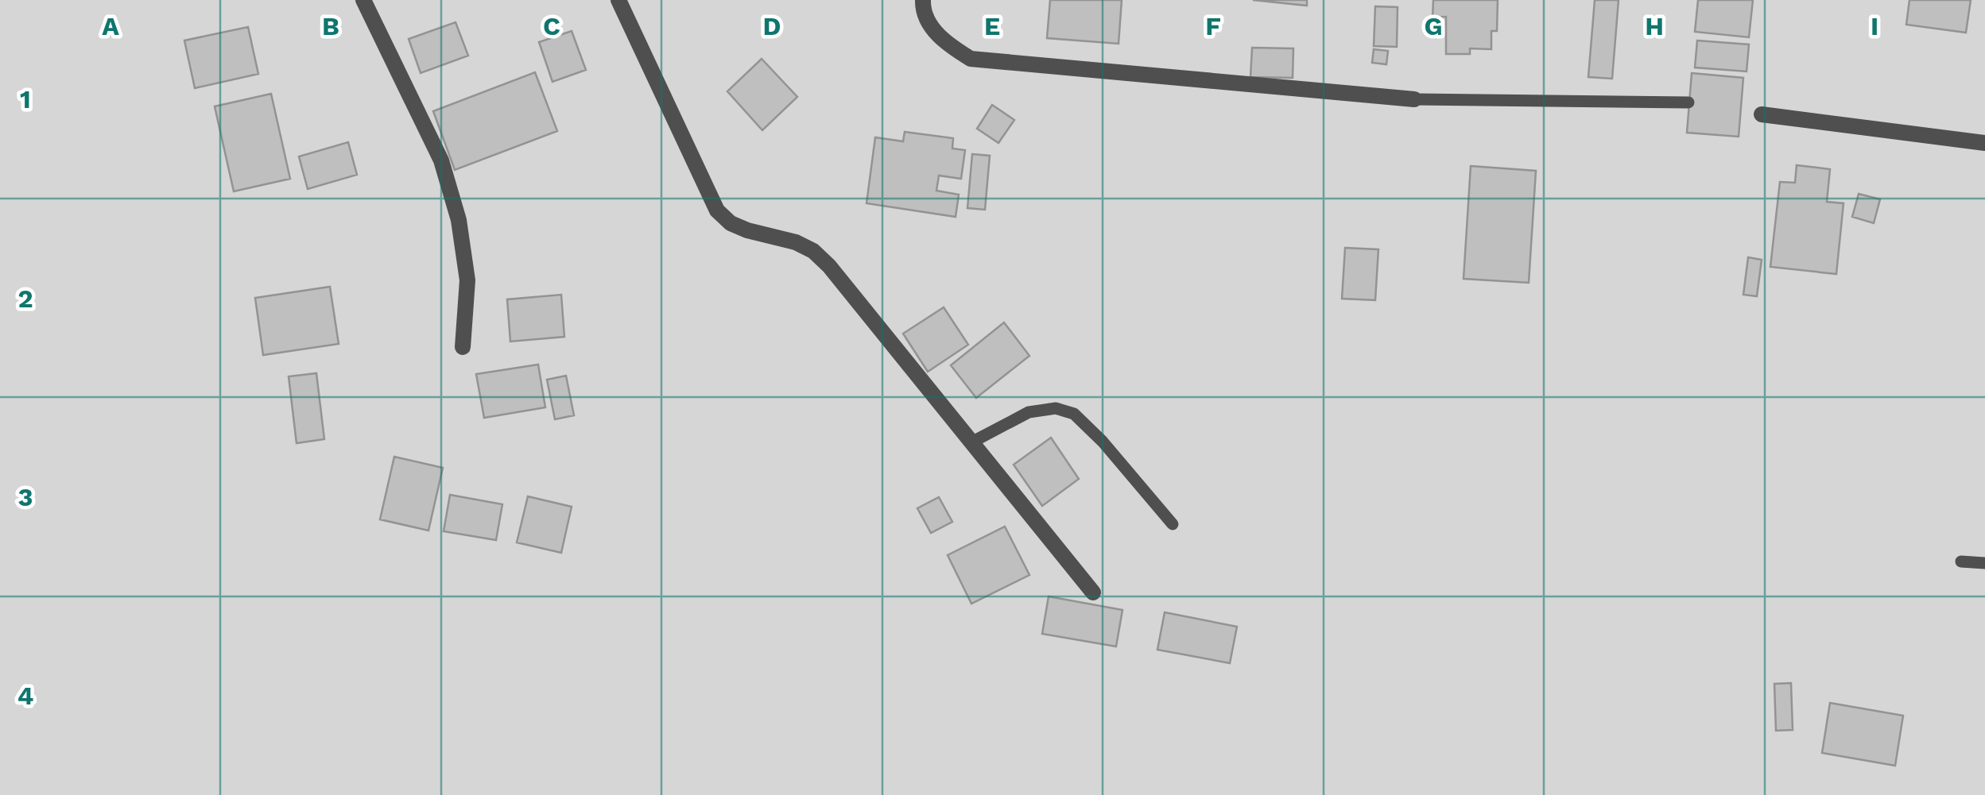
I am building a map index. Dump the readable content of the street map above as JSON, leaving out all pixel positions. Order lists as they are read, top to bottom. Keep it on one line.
{"grid":{"columns":["A","B","C","D","E","F","G","H","I"],"rows":["1","2","3","4"]}}
